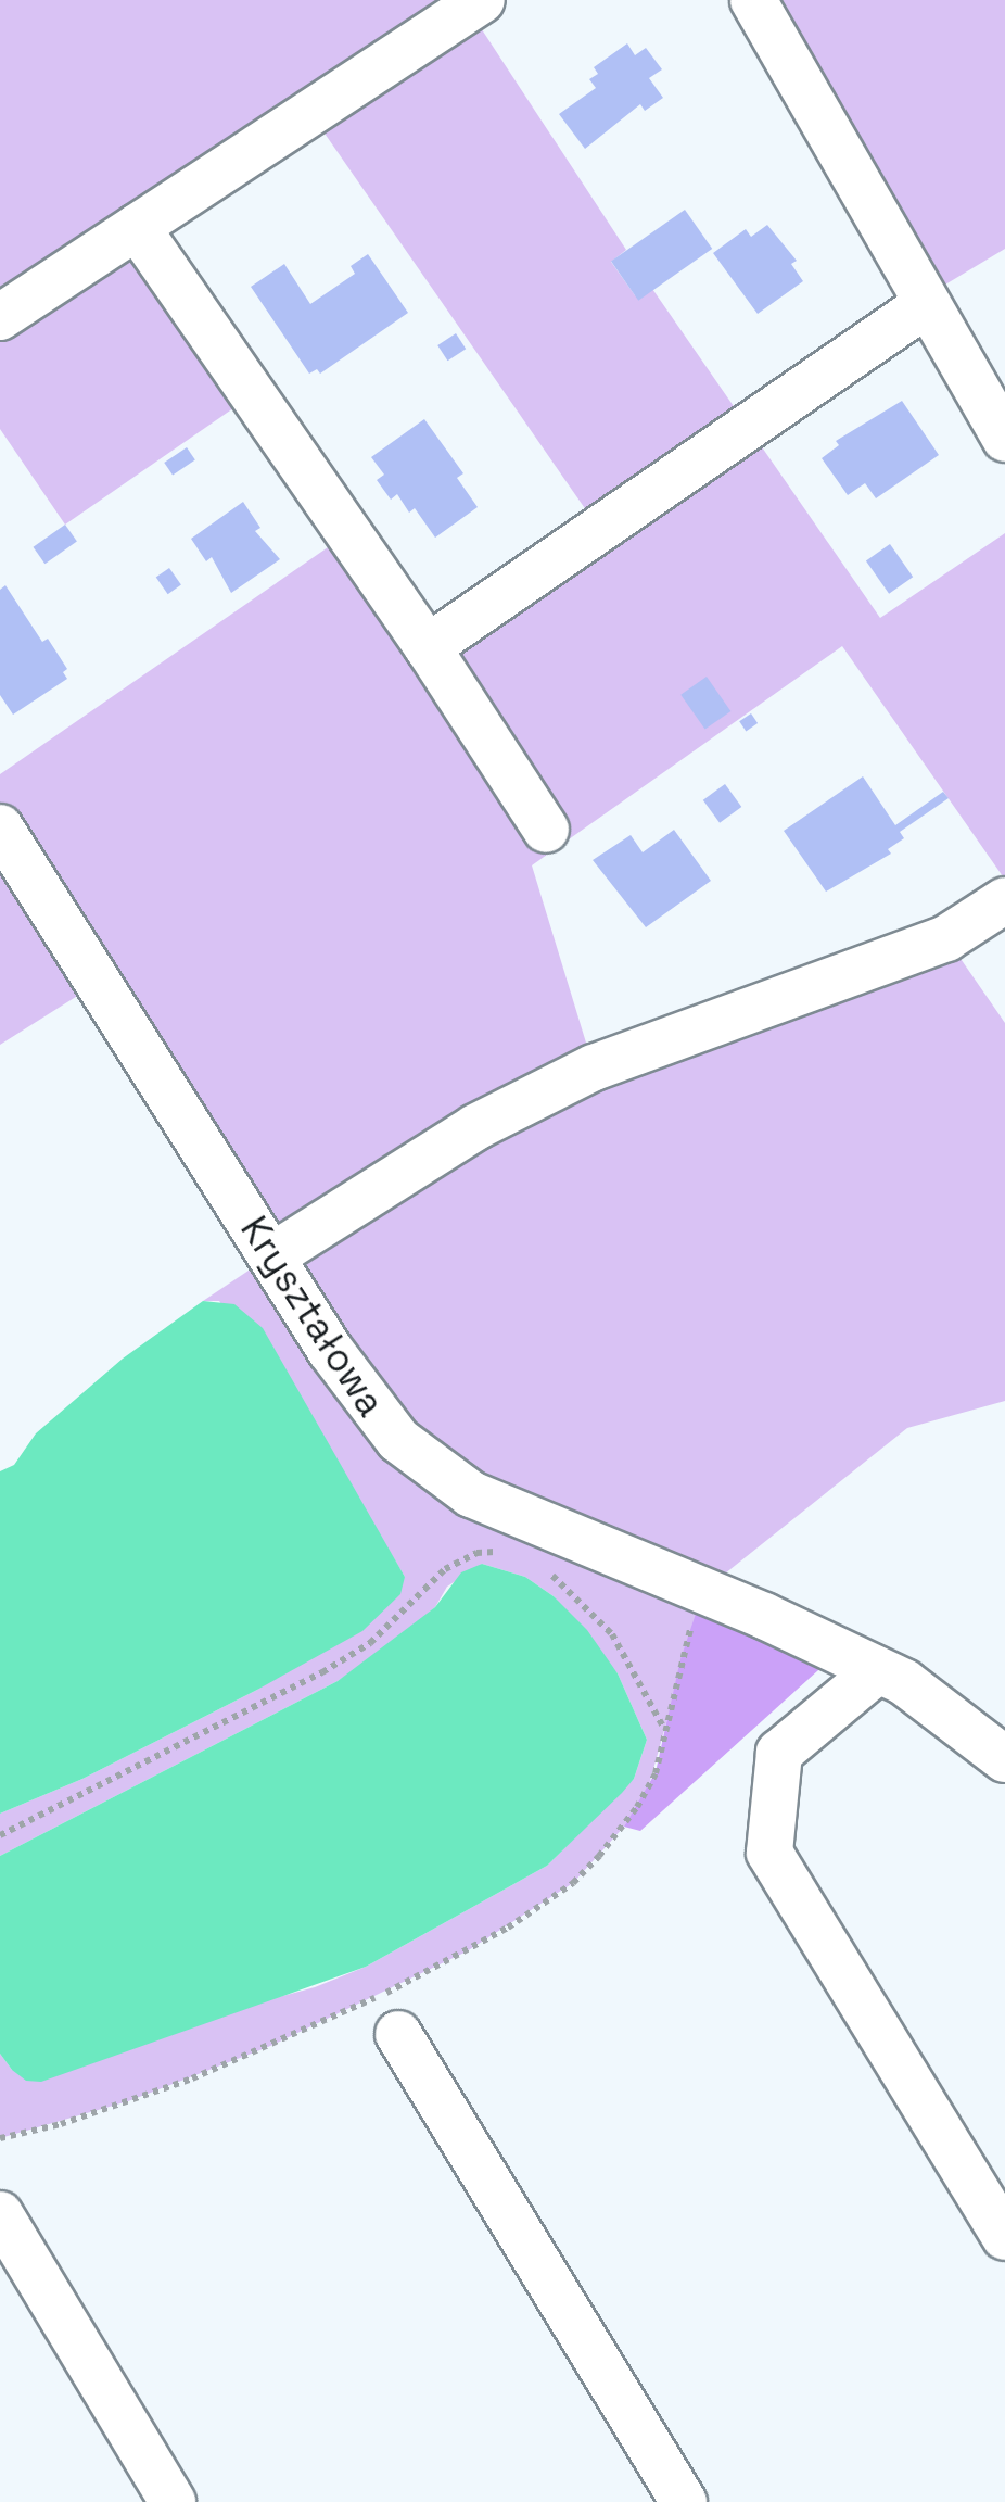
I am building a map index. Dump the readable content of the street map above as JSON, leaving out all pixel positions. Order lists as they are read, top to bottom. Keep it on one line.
{"streets":{"lane":["Kryształowa"]}}
